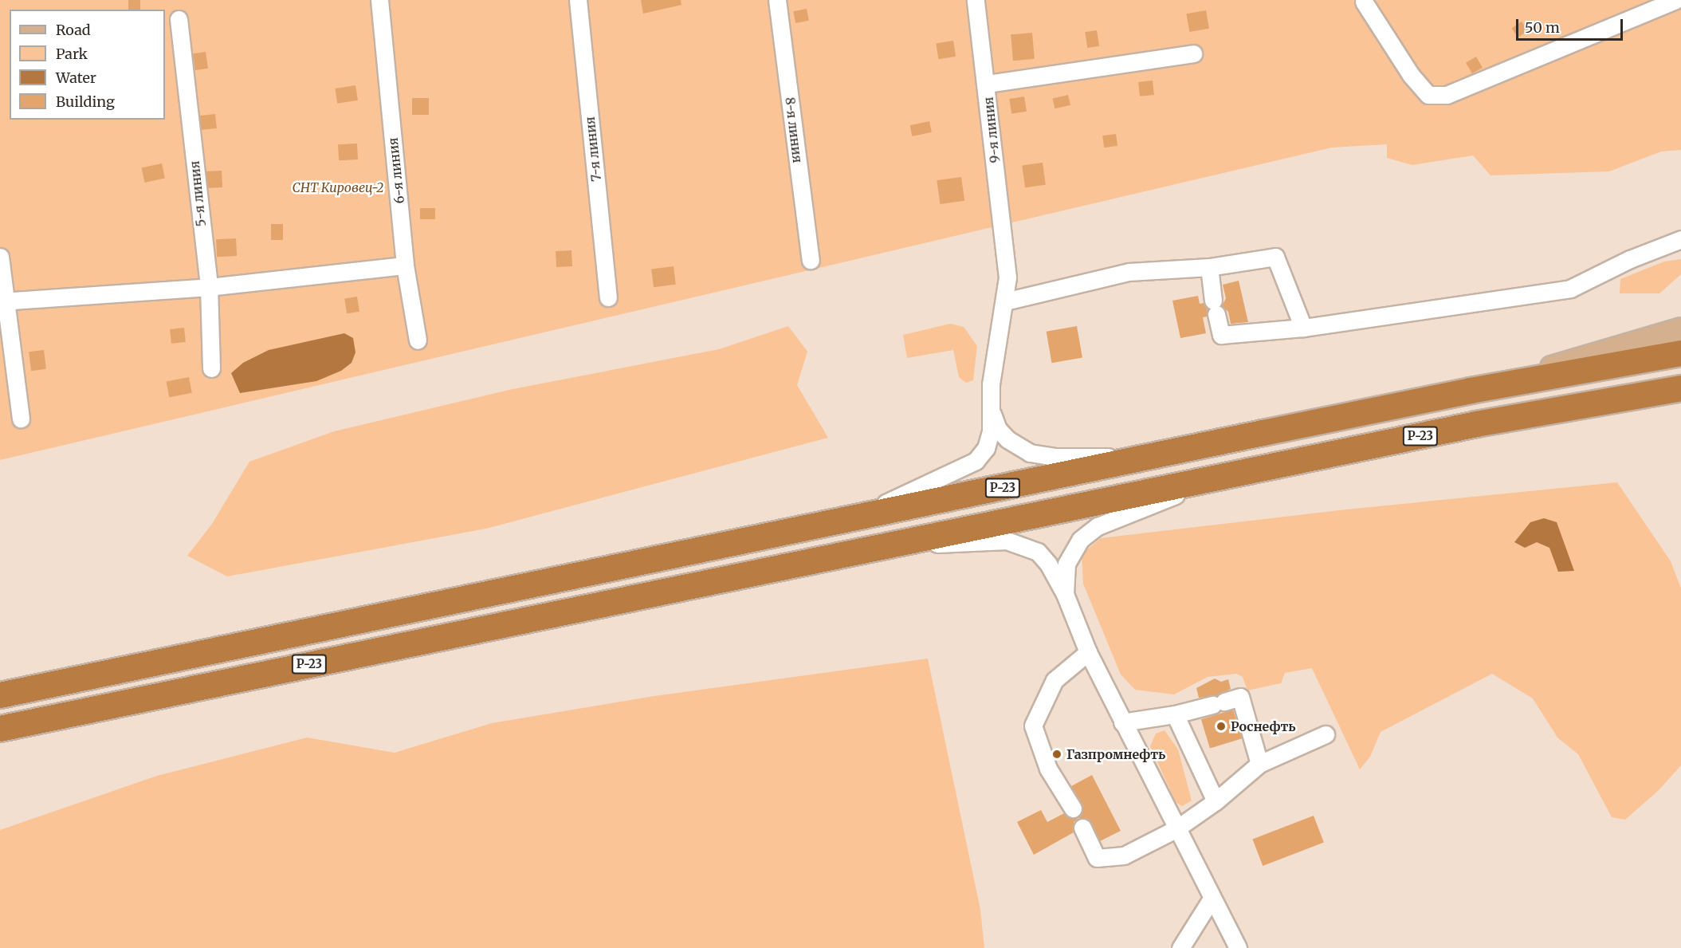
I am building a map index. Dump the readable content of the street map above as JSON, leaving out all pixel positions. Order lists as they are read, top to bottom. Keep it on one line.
{"streets":{"highway":["Р-23"],"street":["8-я линия","9-я линия","7-я линия","6-я линия","5-я линия"]},"crossings":[["9-я линия","Р-23"]],"parks":["СНТ Кировец-2"],"places":["Роснефть","Газпромнефть"],"legend":["Road","Park","Water","Building"],"scale_bar":"50 m"}
